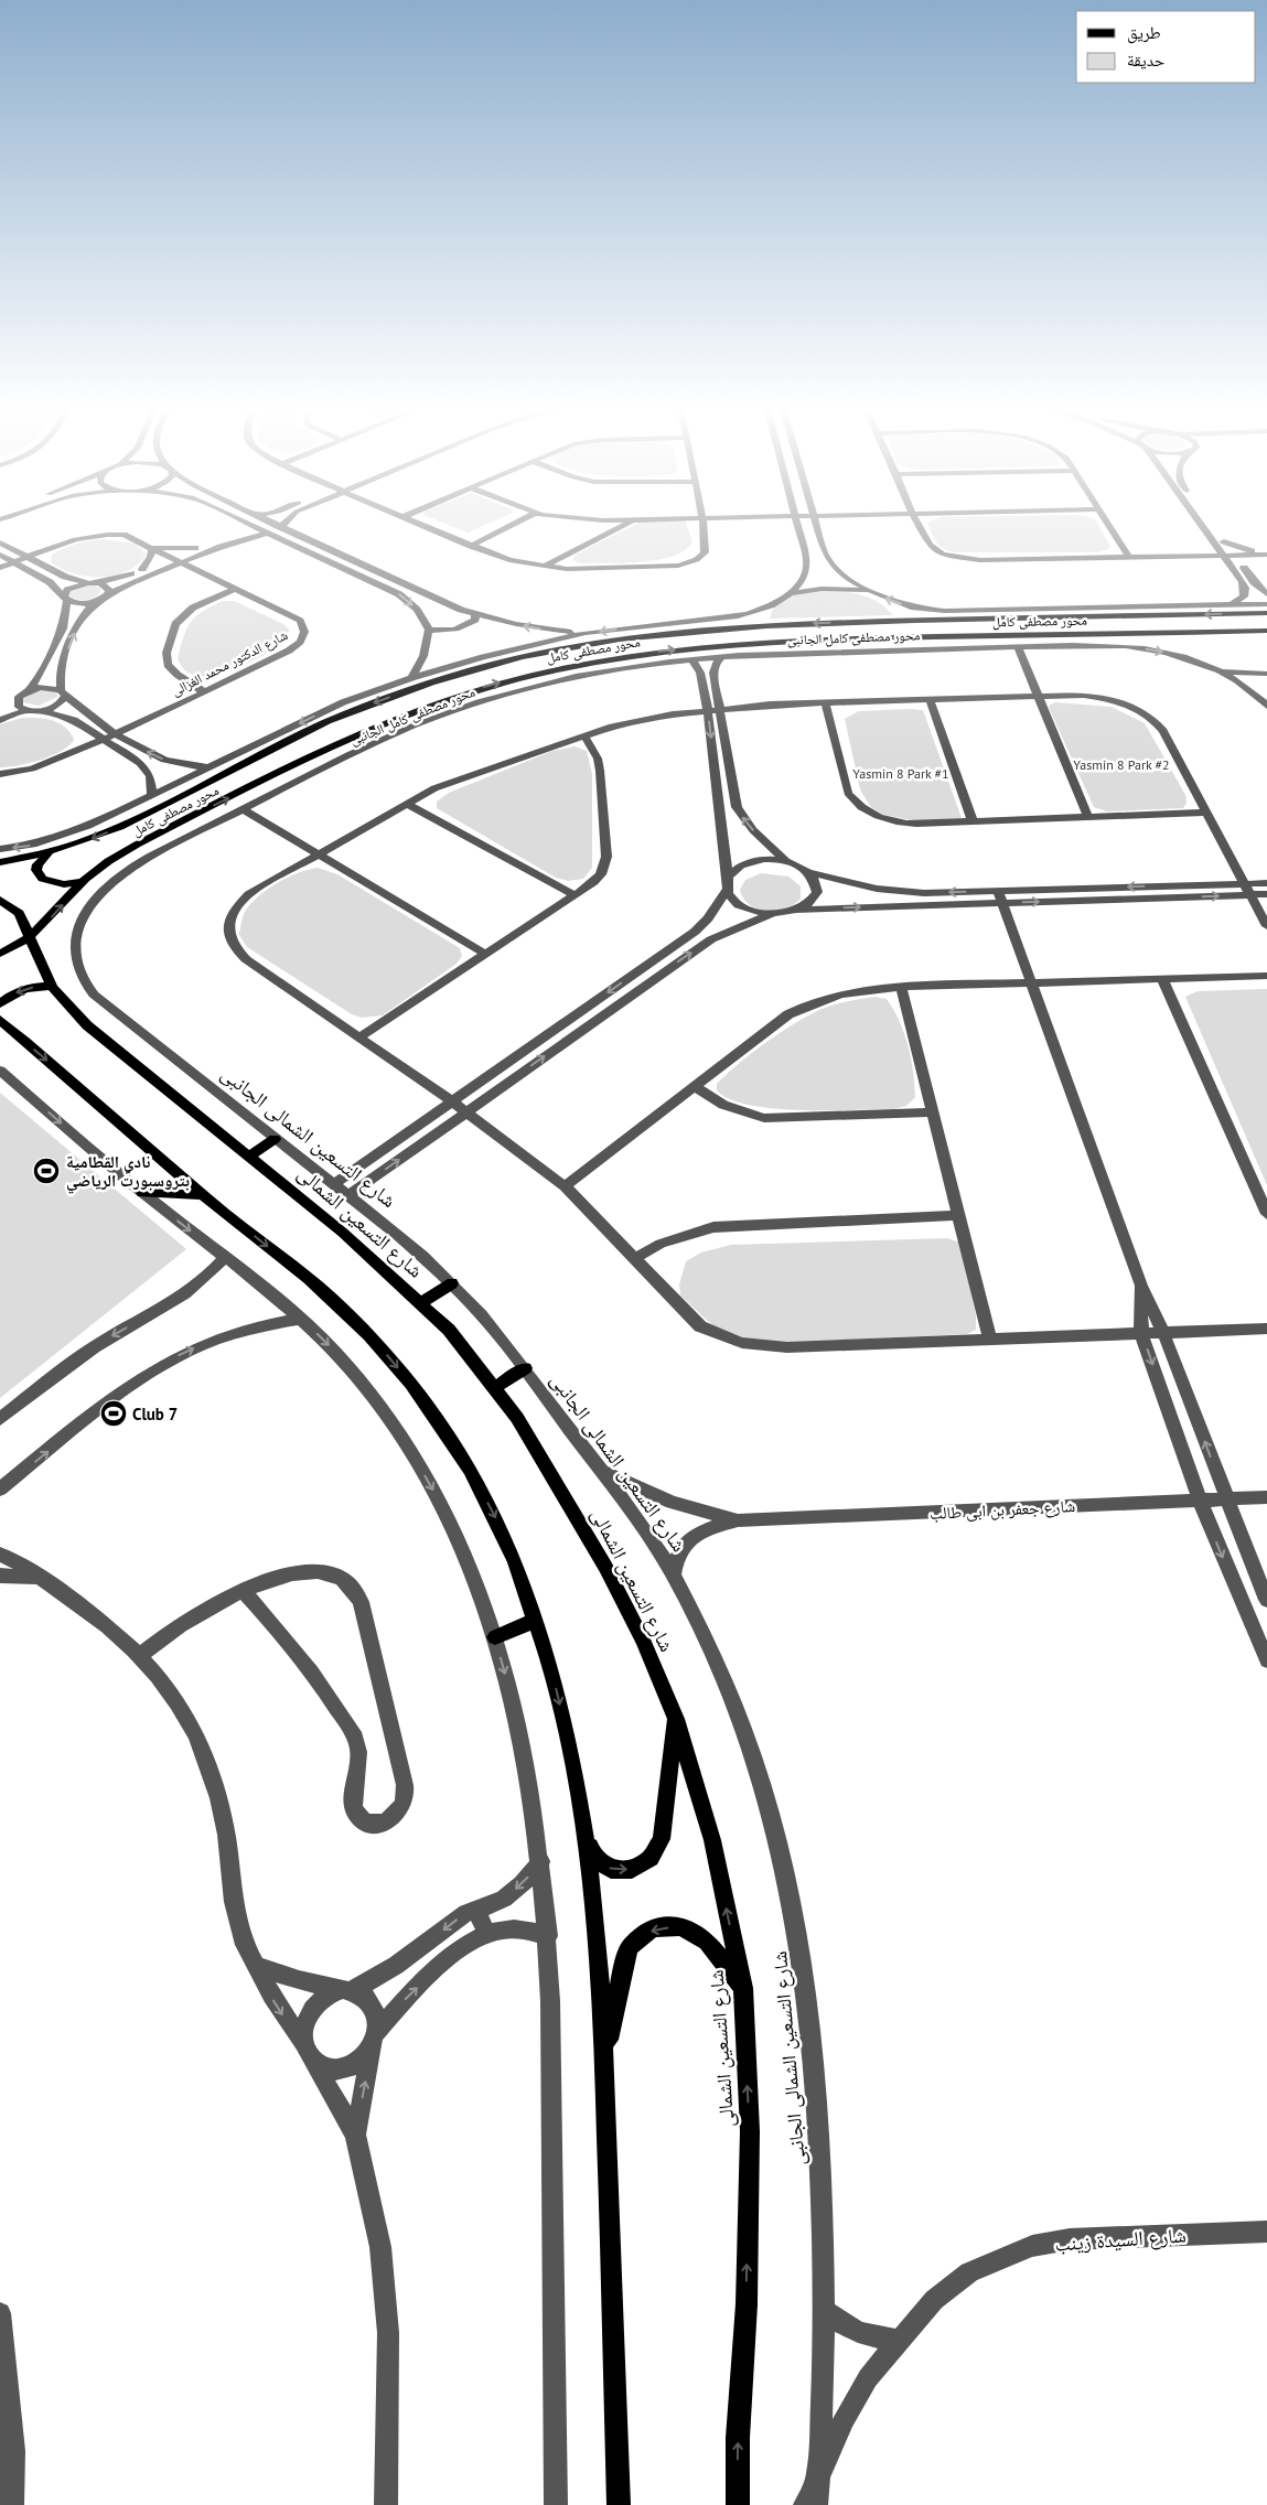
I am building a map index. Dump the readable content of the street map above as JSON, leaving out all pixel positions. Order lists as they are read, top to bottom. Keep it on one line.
{"streets":{"main road":["محور مصطفى كامل","شارع التسعين الشمالى"],"street":["محور مصطفى كامل الجانبى","شارع الدكتور محمد الغزالى","شارع التسعين الشمالى الجانبى","شارع جعفر بن ابى طالب","شارع السيدة زينب"]},"crossings":[["محور مصطفى كامل","شارع التسعين الشمالى"],["محور مصطفى كامل الجانبى","شارع التسعين الشمالى الجانبى"],["شارع التسعين الشمالى الجانبى","شارع جعفر بن ابى طالب"],["شارع التسعين الشمالى الجانبى","شارع السيدة زينب"]],"one_way":["شارع التسعين الشمالى"],"parks":["Yasmin 8 Park #2","Yasmin 8 Park #1"],"places":{"sports":["نادي القطامية بتروسبورت الرياضي","Club 7"]},"legend":["طريق","حديقة"]}
